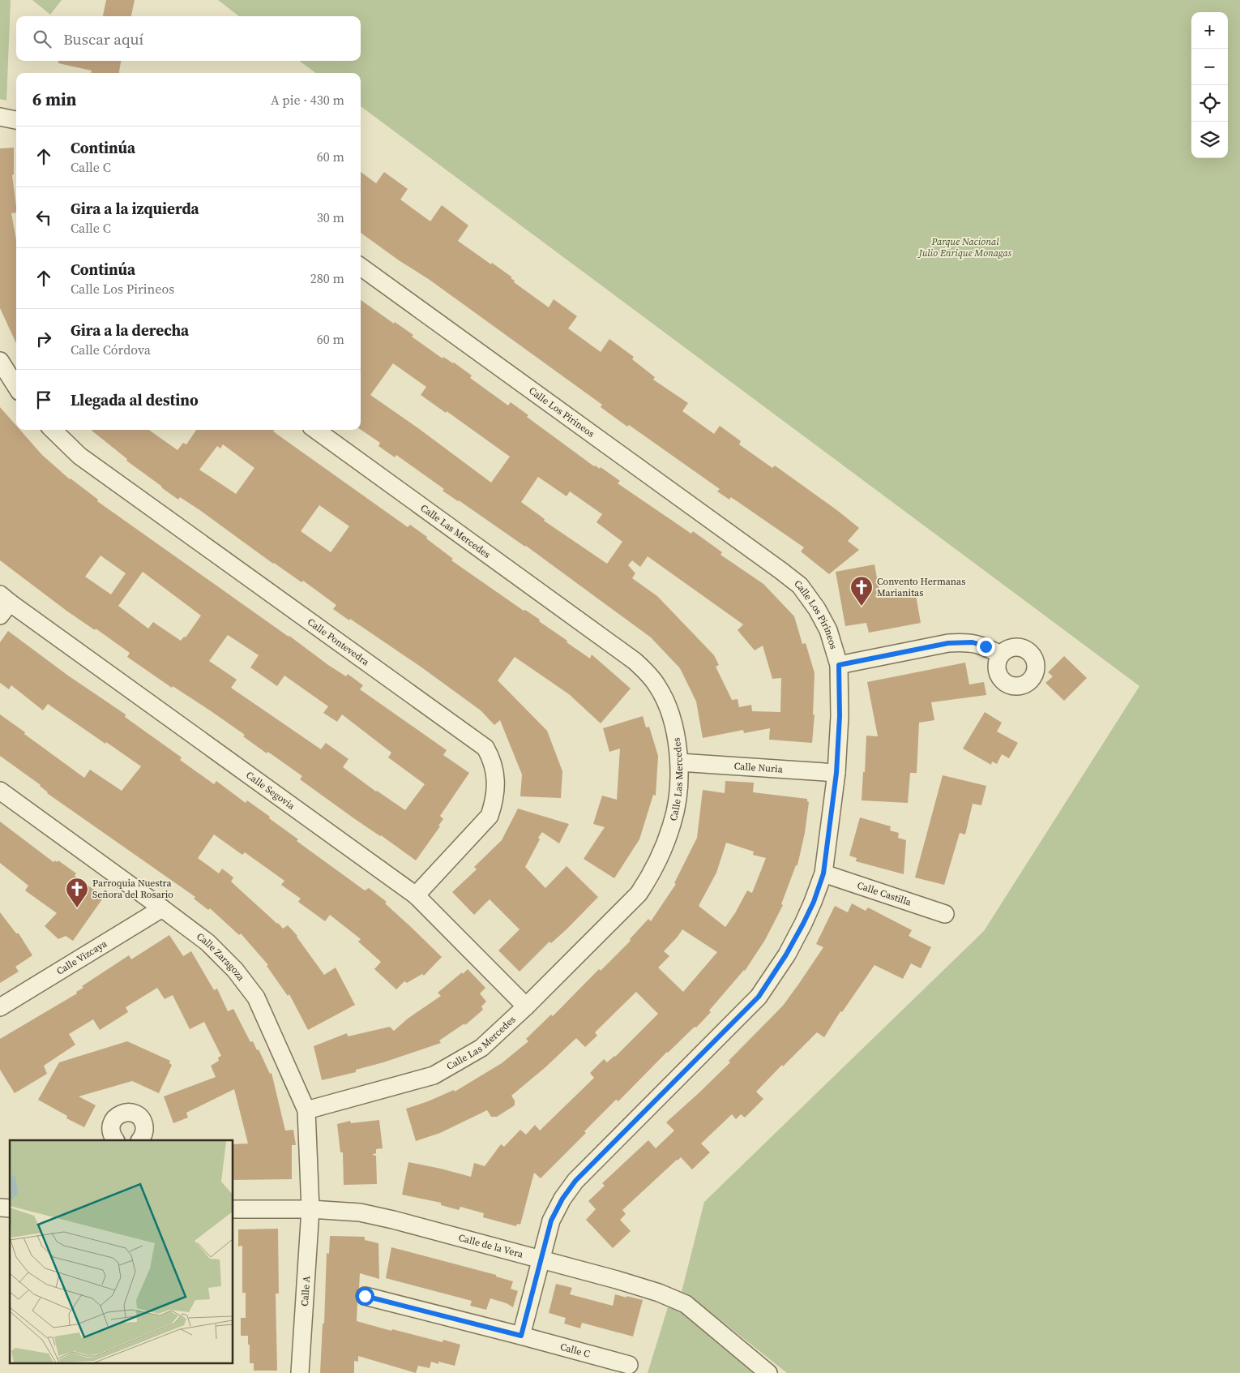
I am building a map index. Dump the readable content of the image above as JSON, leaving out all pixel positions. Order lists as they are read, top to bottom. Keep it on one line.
{"streets":{"street":["Calle Los Pirineos","Calle Las Mercedes","Calle Pontevedra","Calle Nuria","Calle Segovia","Calle Castilla","Calle Vizcaya","Calle Zaragoza","Calle de la Vera","Calle A","Calle C"]},"crossings":[["Calle Los Pirineos","Calle Nuria"],["Calle Los Pirineos","Calle Castilla"],["Calle Los Pirineos","Calle de la Vera"],["Calle Las Mercedes","Calle Nuria"],["Calle Las Mercedes","Calle Segovia"],["Calle Las Mercedes","Calle Zaragoza"],["Calle Pontevedra","Calle Segovia"],["Calle Vizcaya","Calle Zaragoza"],["Calle Zaragoza","Calle de la Vera"],["Calle Zaragoza","Calle A"],["Calle de la Vera","Calle A"]],"parks":["Parque Nacional Julio Enrique Monagas"],"places":{"church":["Convento Hermanas Marianitas","Parroquia Nuestra Señora del Rosario"]},"page":{"map_buttons":["+","−"],"search":"Buscar aquí","heading":["6 min","A pie · 430 m"],"list":[["Continúa","Calle C","60 m"],["Gira a la izquierda","Calle C","30 m"],["Continúa","Calle Los Pirineos","280 m"],["Gira a la derecha","Calle Córdova","60 m"],"Llegada al destino"]}}
